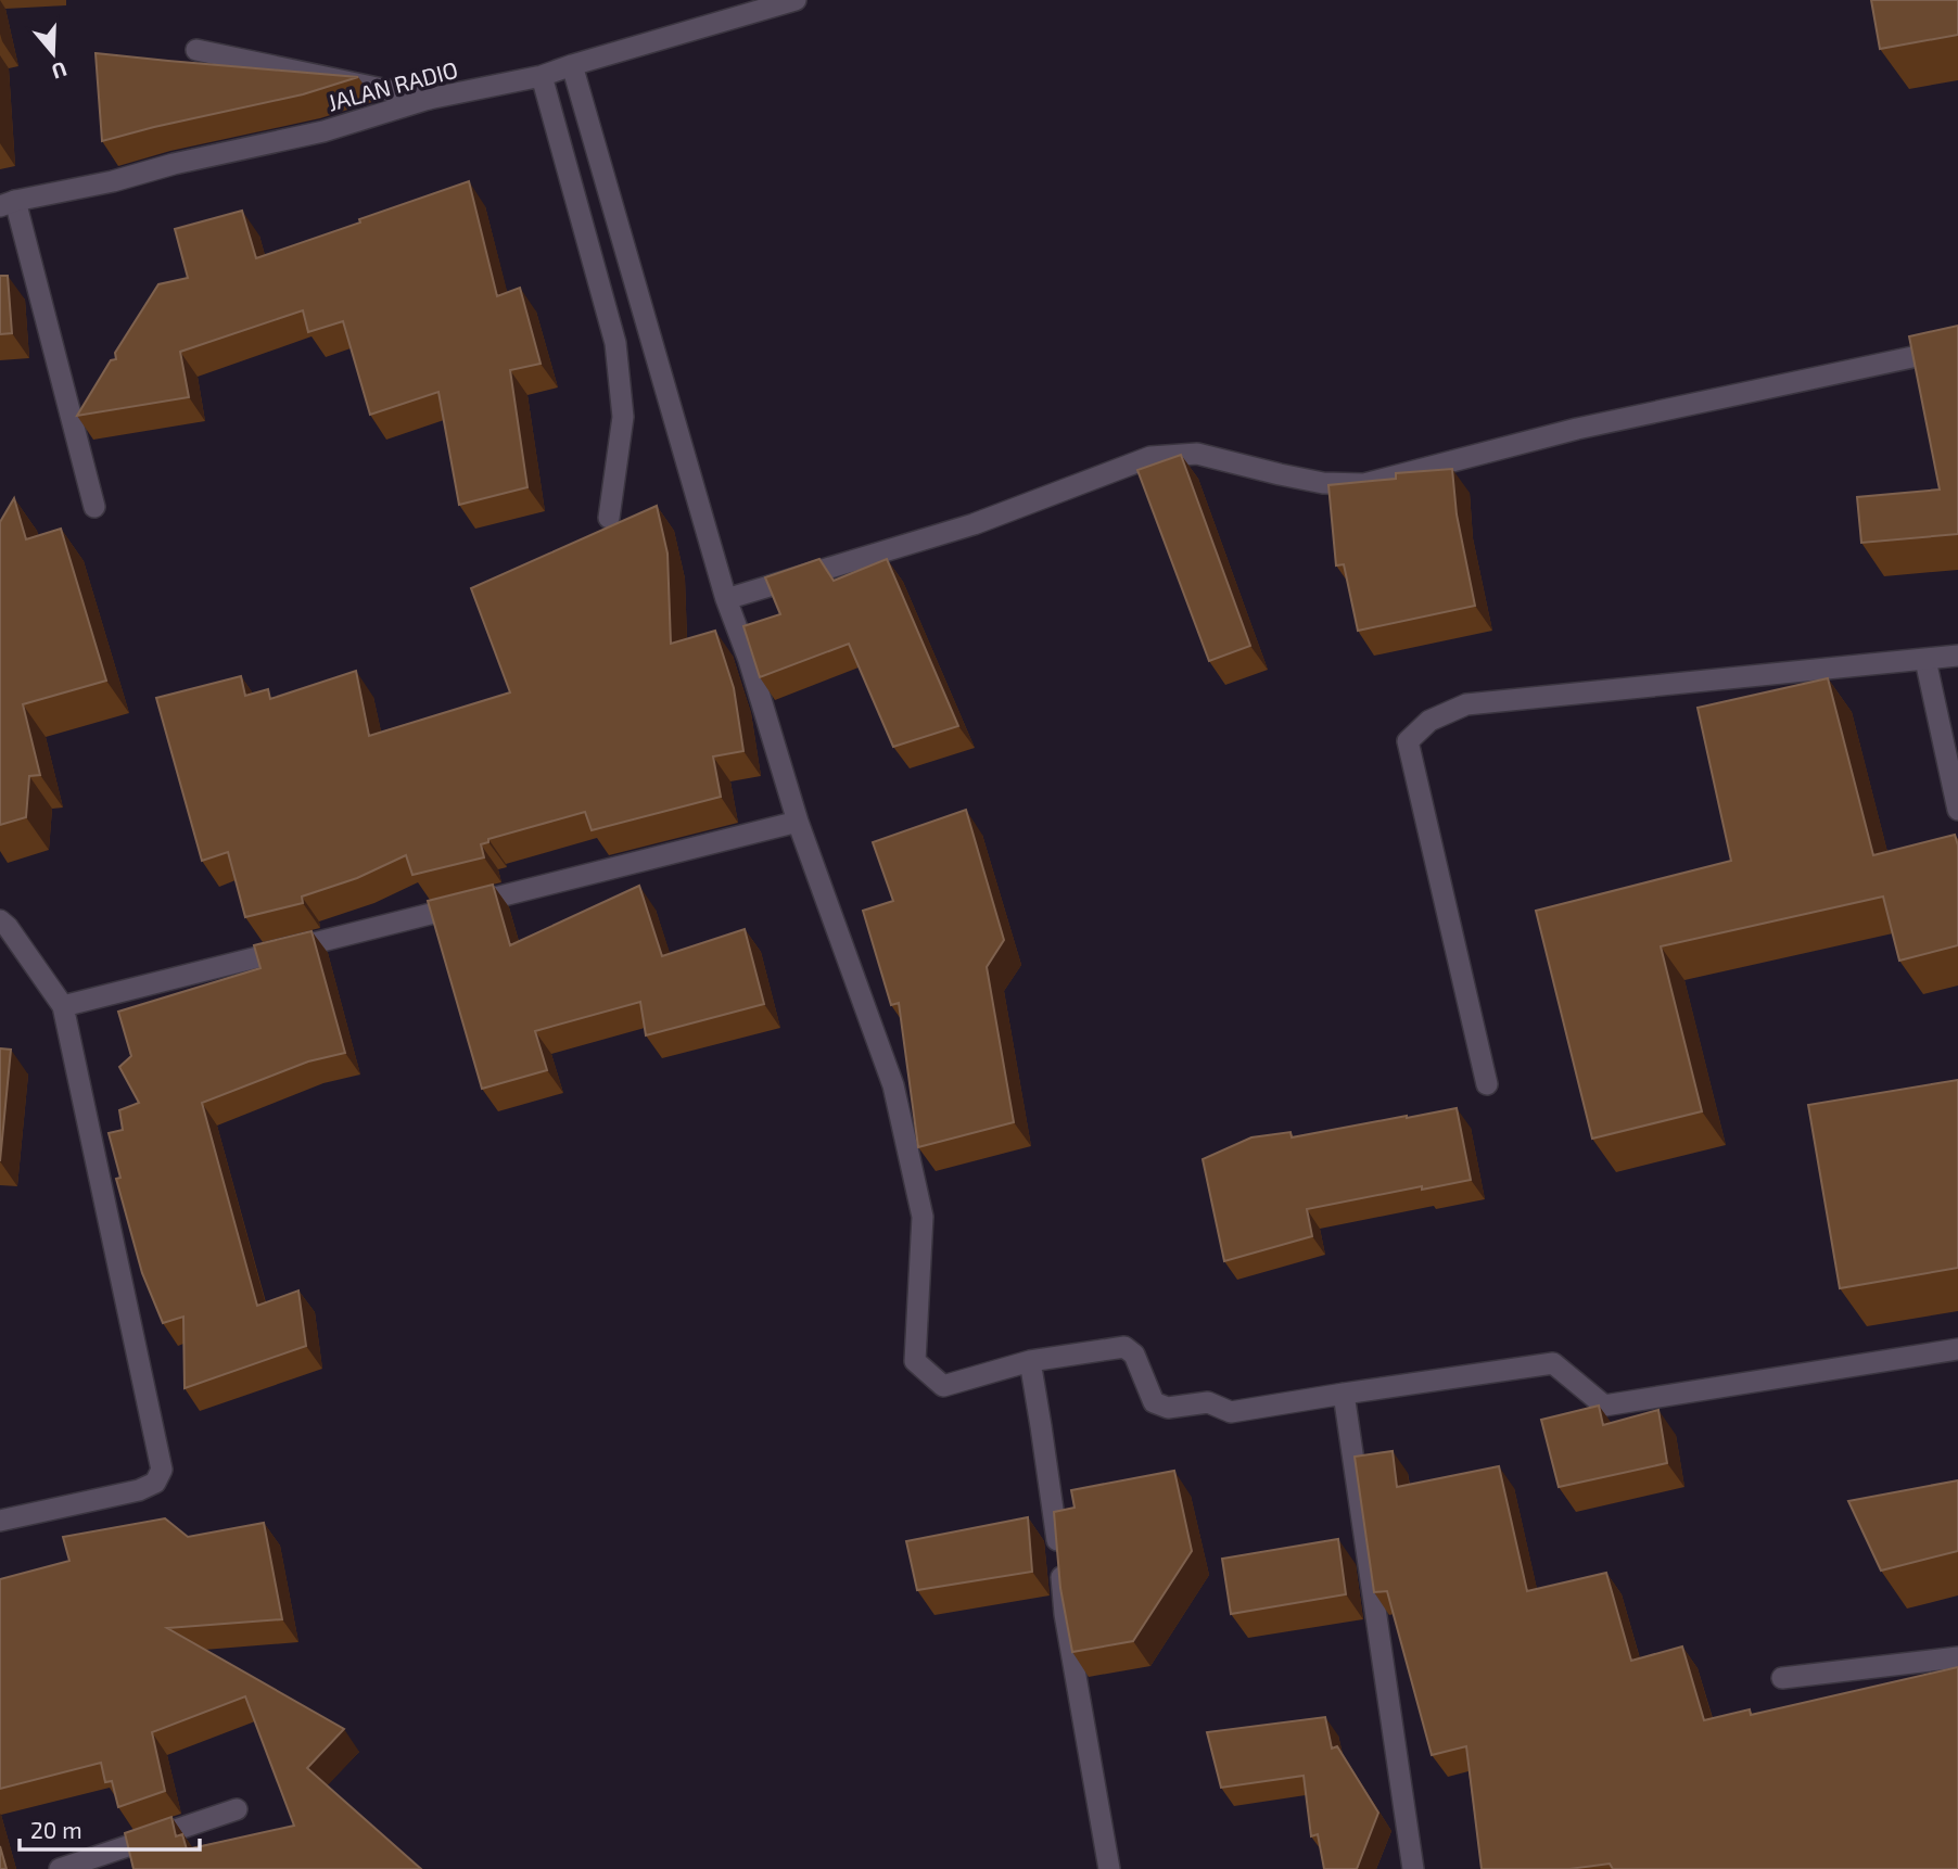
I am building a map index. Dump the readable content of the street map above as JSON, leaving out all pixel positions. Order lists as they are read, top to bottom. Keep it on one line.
{"streets":{"street":["JALAN RADIO"]},"scale_bar":"20 m","north":"bottom"}
